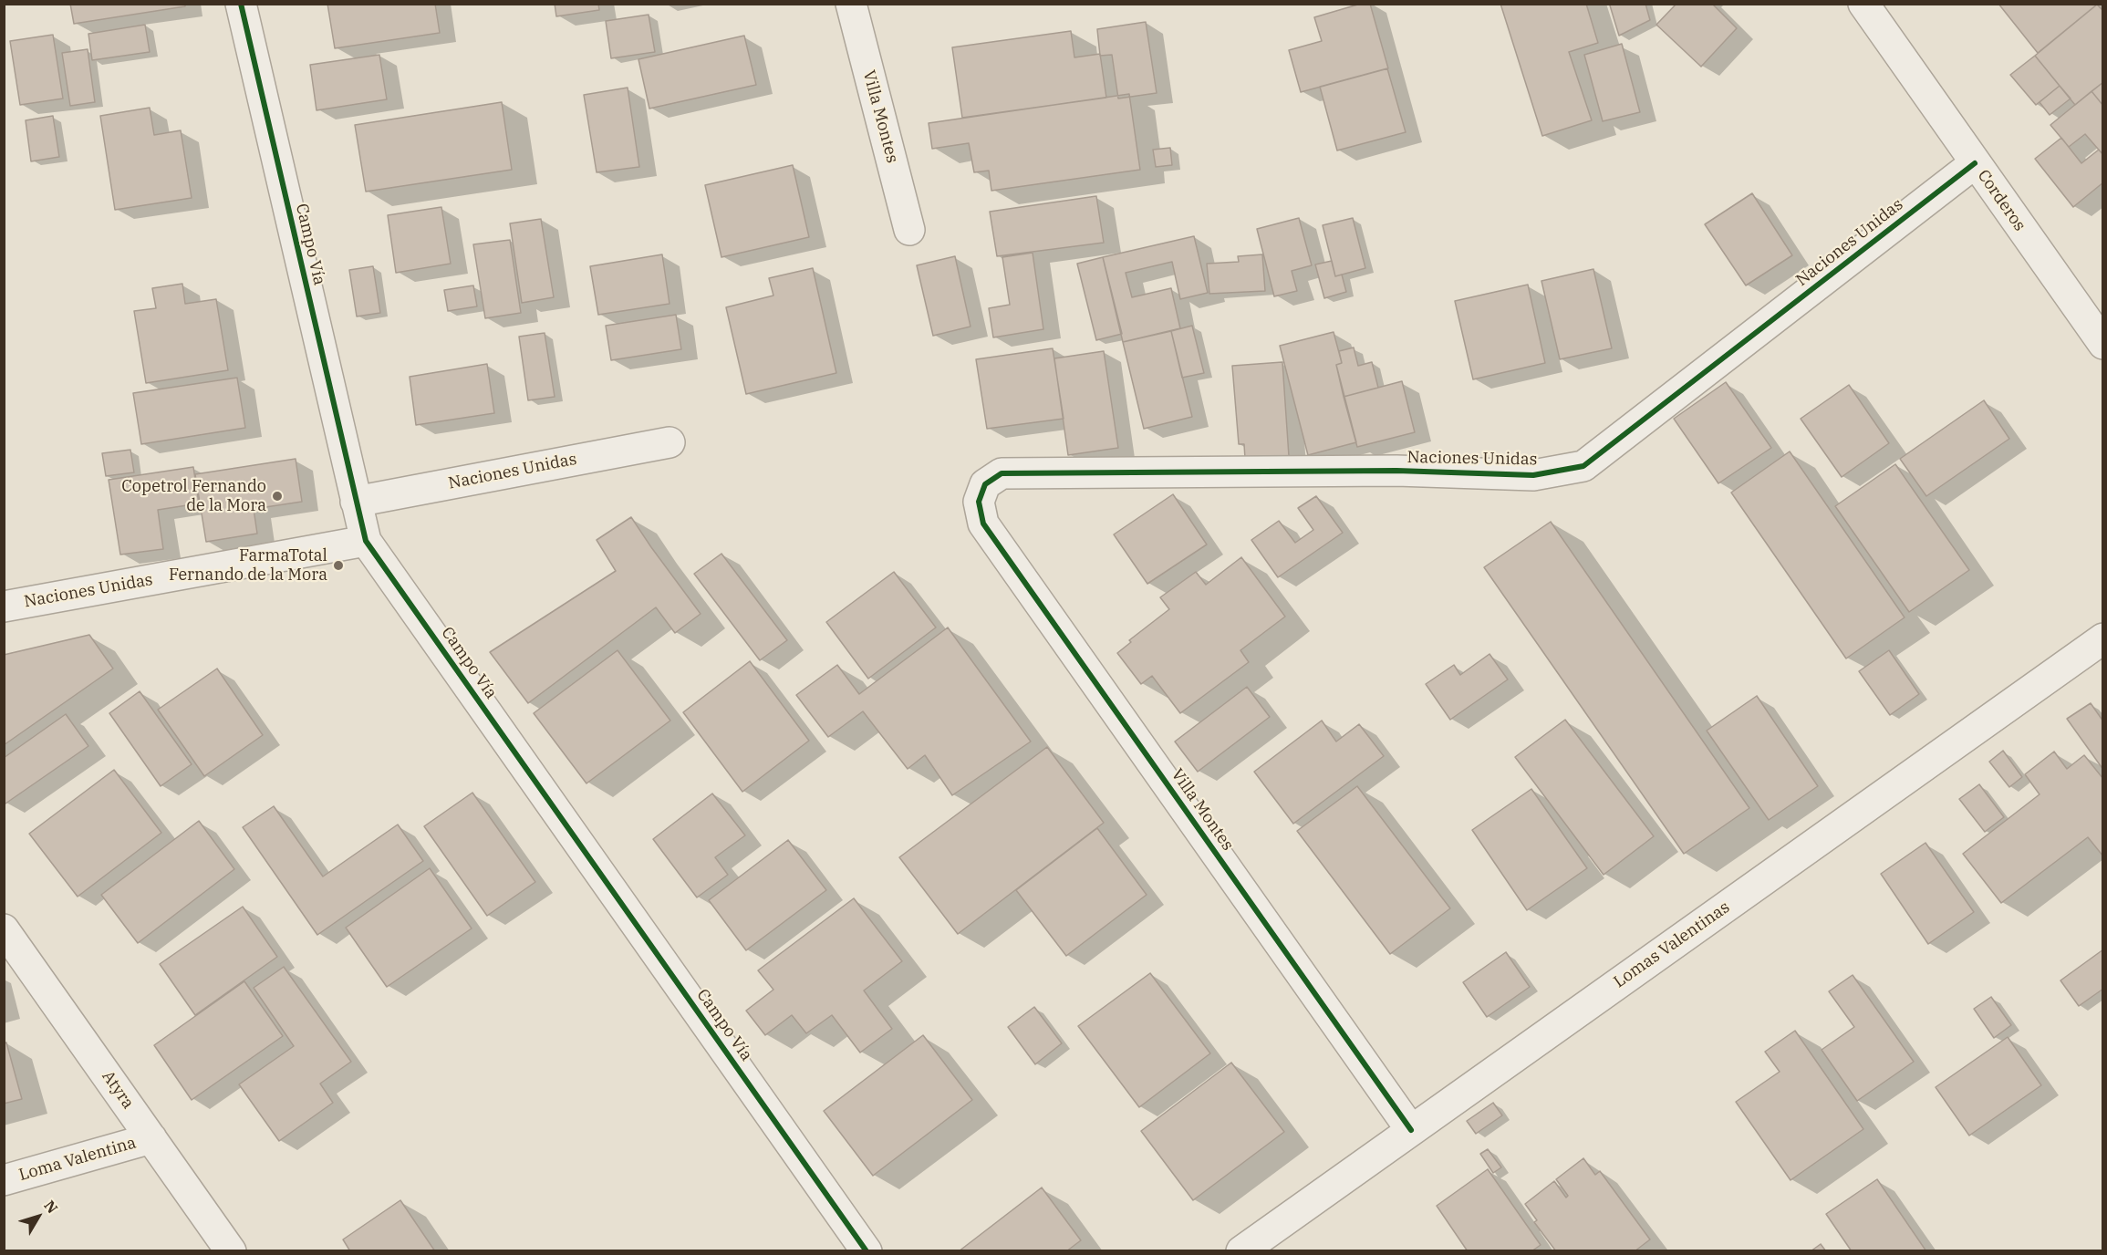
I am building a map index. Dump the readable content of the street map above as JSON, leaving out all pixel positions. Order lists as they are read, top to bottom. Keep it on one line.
{"streets":{"street":["Villa Montes","Corderos","Naciones Unidas","Campo Vía","Lomas Valentinas","Atyra","Loma Valentina"]},"crossings":[["Villa Montes","Naciones Unidas"],["Villa Montes","Lomas Valentinas"],["Corderos","Naciones Unidas"],["Naciones Unidas","Campo Vía"],["Atyra","Loma Valentina"]],"places":["Copetrol Fernando de la Mora","FarmaTotal Fernando de la Mora"],"north":"top right"}
